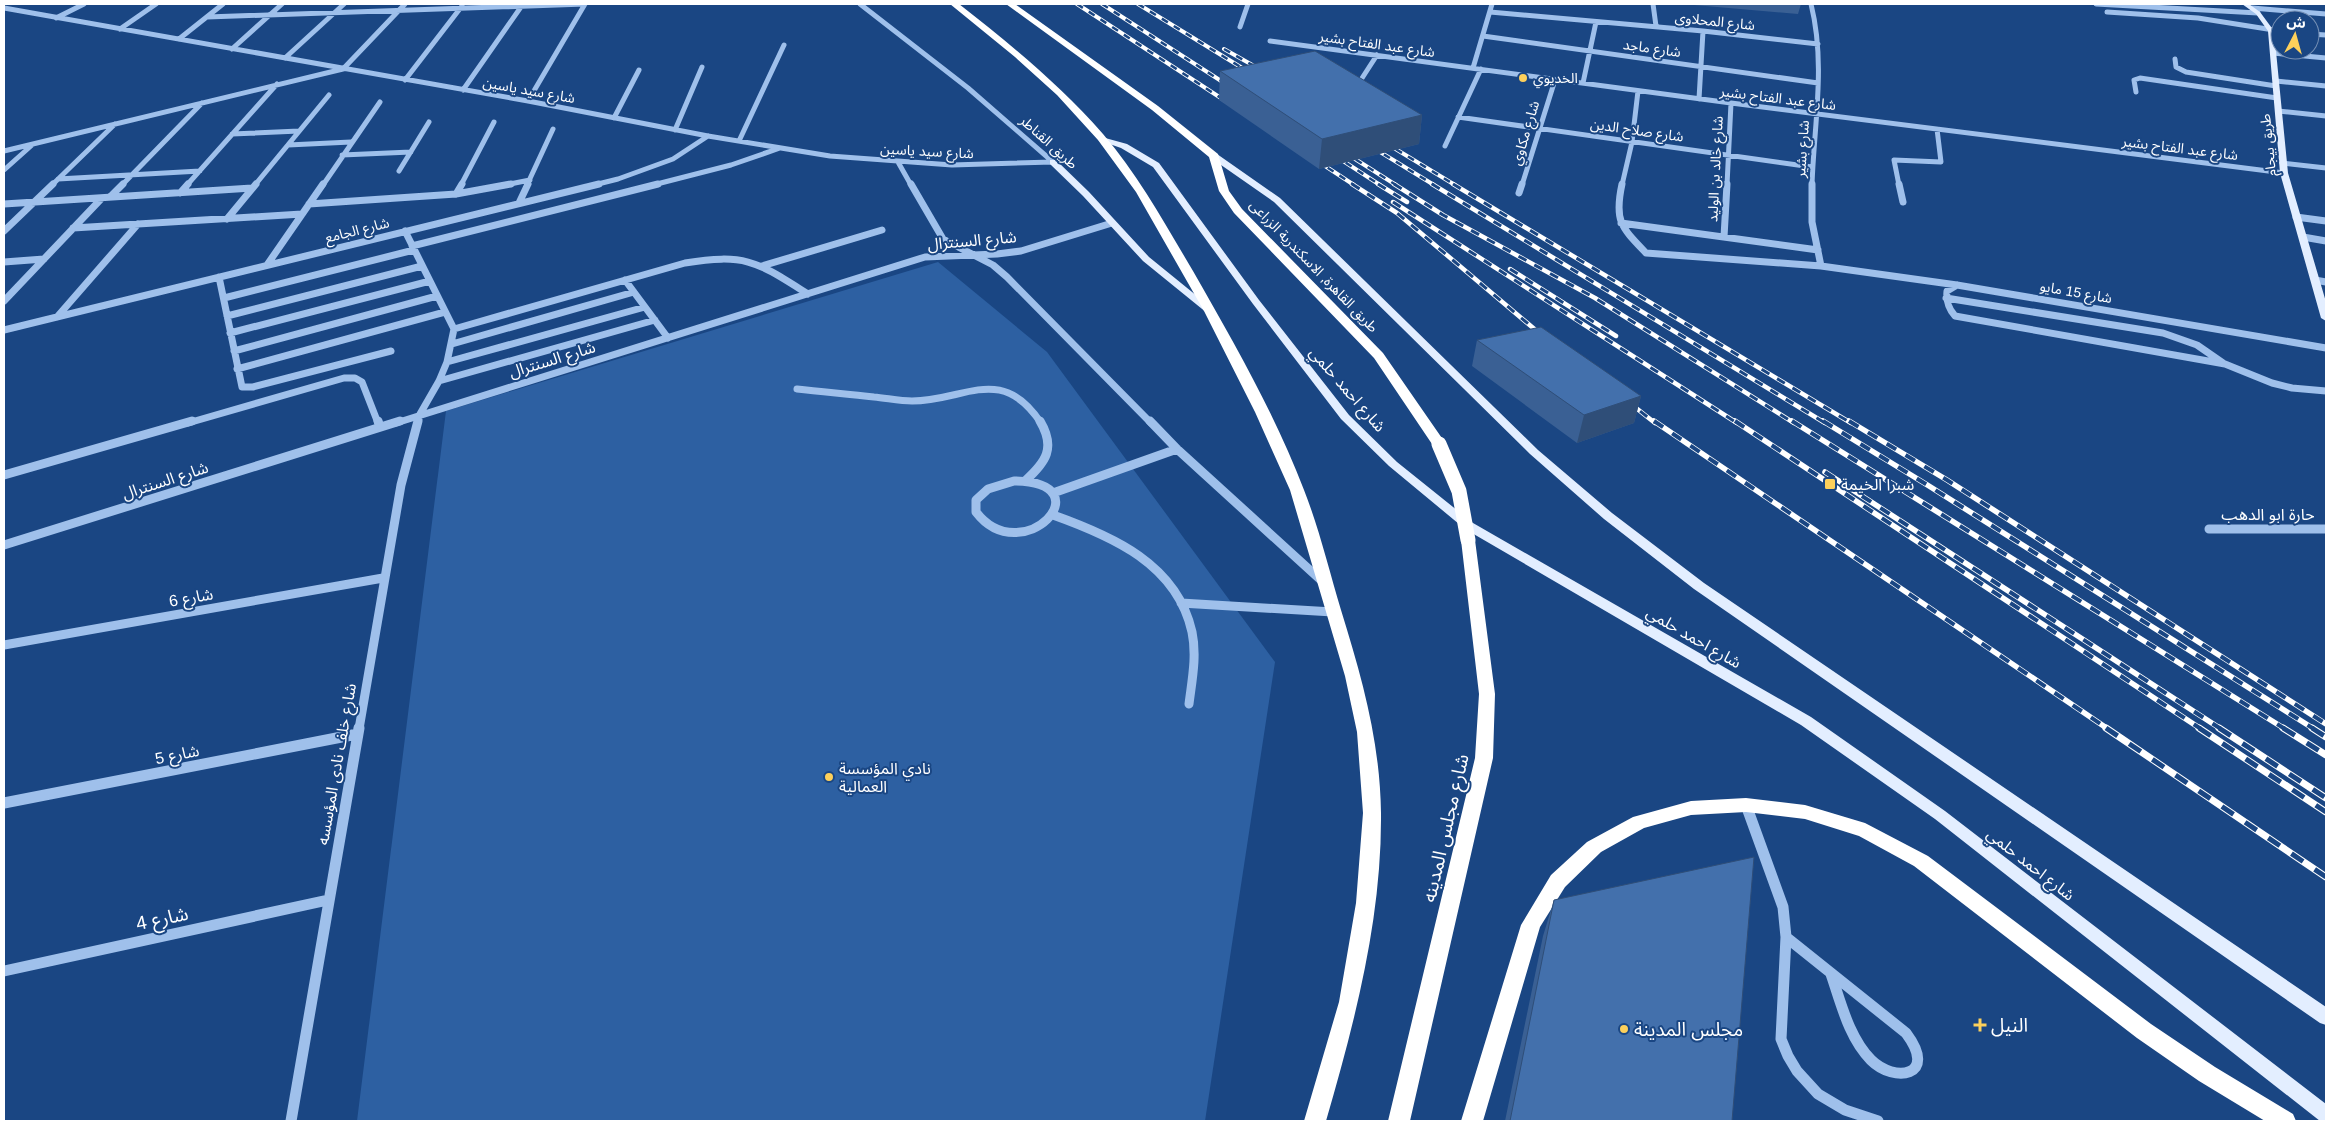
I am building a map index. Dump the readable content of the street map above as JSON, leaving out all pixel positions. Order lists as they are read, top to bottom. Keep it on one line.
{"streets":{"highway":["طريق القاهرة, الاسكندرية الزراعى","شارع مجلس المدينه"],"main road":["طريق القناطر","طريق بيجام","شارع احمد حلمي"],"street":["شارع المحلاوى","شارع عبد الفتاح بشير","شارع ماجد","شارع سيد ياسين","شارع صلاح الدين","شارع مكاوي","شارع بشير","شارع خالد بن الوليد","شارع الجامع","شارع السنترال","شارع 15 مايو","حارة ابو الدهب","شارع 6","شارع 5","شارع خلف نادى المؤسسه","شارع 4"]},"crossings":[["شارع المحلاوى","شارع بشير"],["شارع عبد الفتاح بشير","شارع مكاوي"],["شارع عبد الفتاح بشير","طريق بيجام"],["شارع عبد الفتاح بشير","شارع بشير"],["شارع عبد الفتاح بشير","شارع خالد بن الوليد"],["شارع ماجد","شارع بشير"],["شارع سيد ياسين","طريق القناطر"],["شارع سيد ياسين","شارع الجامع"],["شارع صلاح الدين","شارع مكاوي"],["شارع صلاح الدين","شارع بشير"],["شارع صلاح الدين","شارع خالد بن الوليد"],["طريق القناطر","شارع السنترال"],["شارع بشير","شارع 15 مايو"],["شارع السنترال","شارع خلف نادى المؤسسه"],["طريق القاهرة, الاسكندرية الزراعى","شارع مجلس المدينه"],["شارع 6","شارع خلف نادى المؤسسه"],["شارع 5","شارع خلف نادى المؤسسه"],["شارع خلف نادى المؤسسه","شارع 4"]],"places":{"other":["الخديوي","نادي المؤسسة العمالية","مجلس المدينة"],"transit":["شبرا الخيمة"],"health":["النيل"]},"north":"top"}
